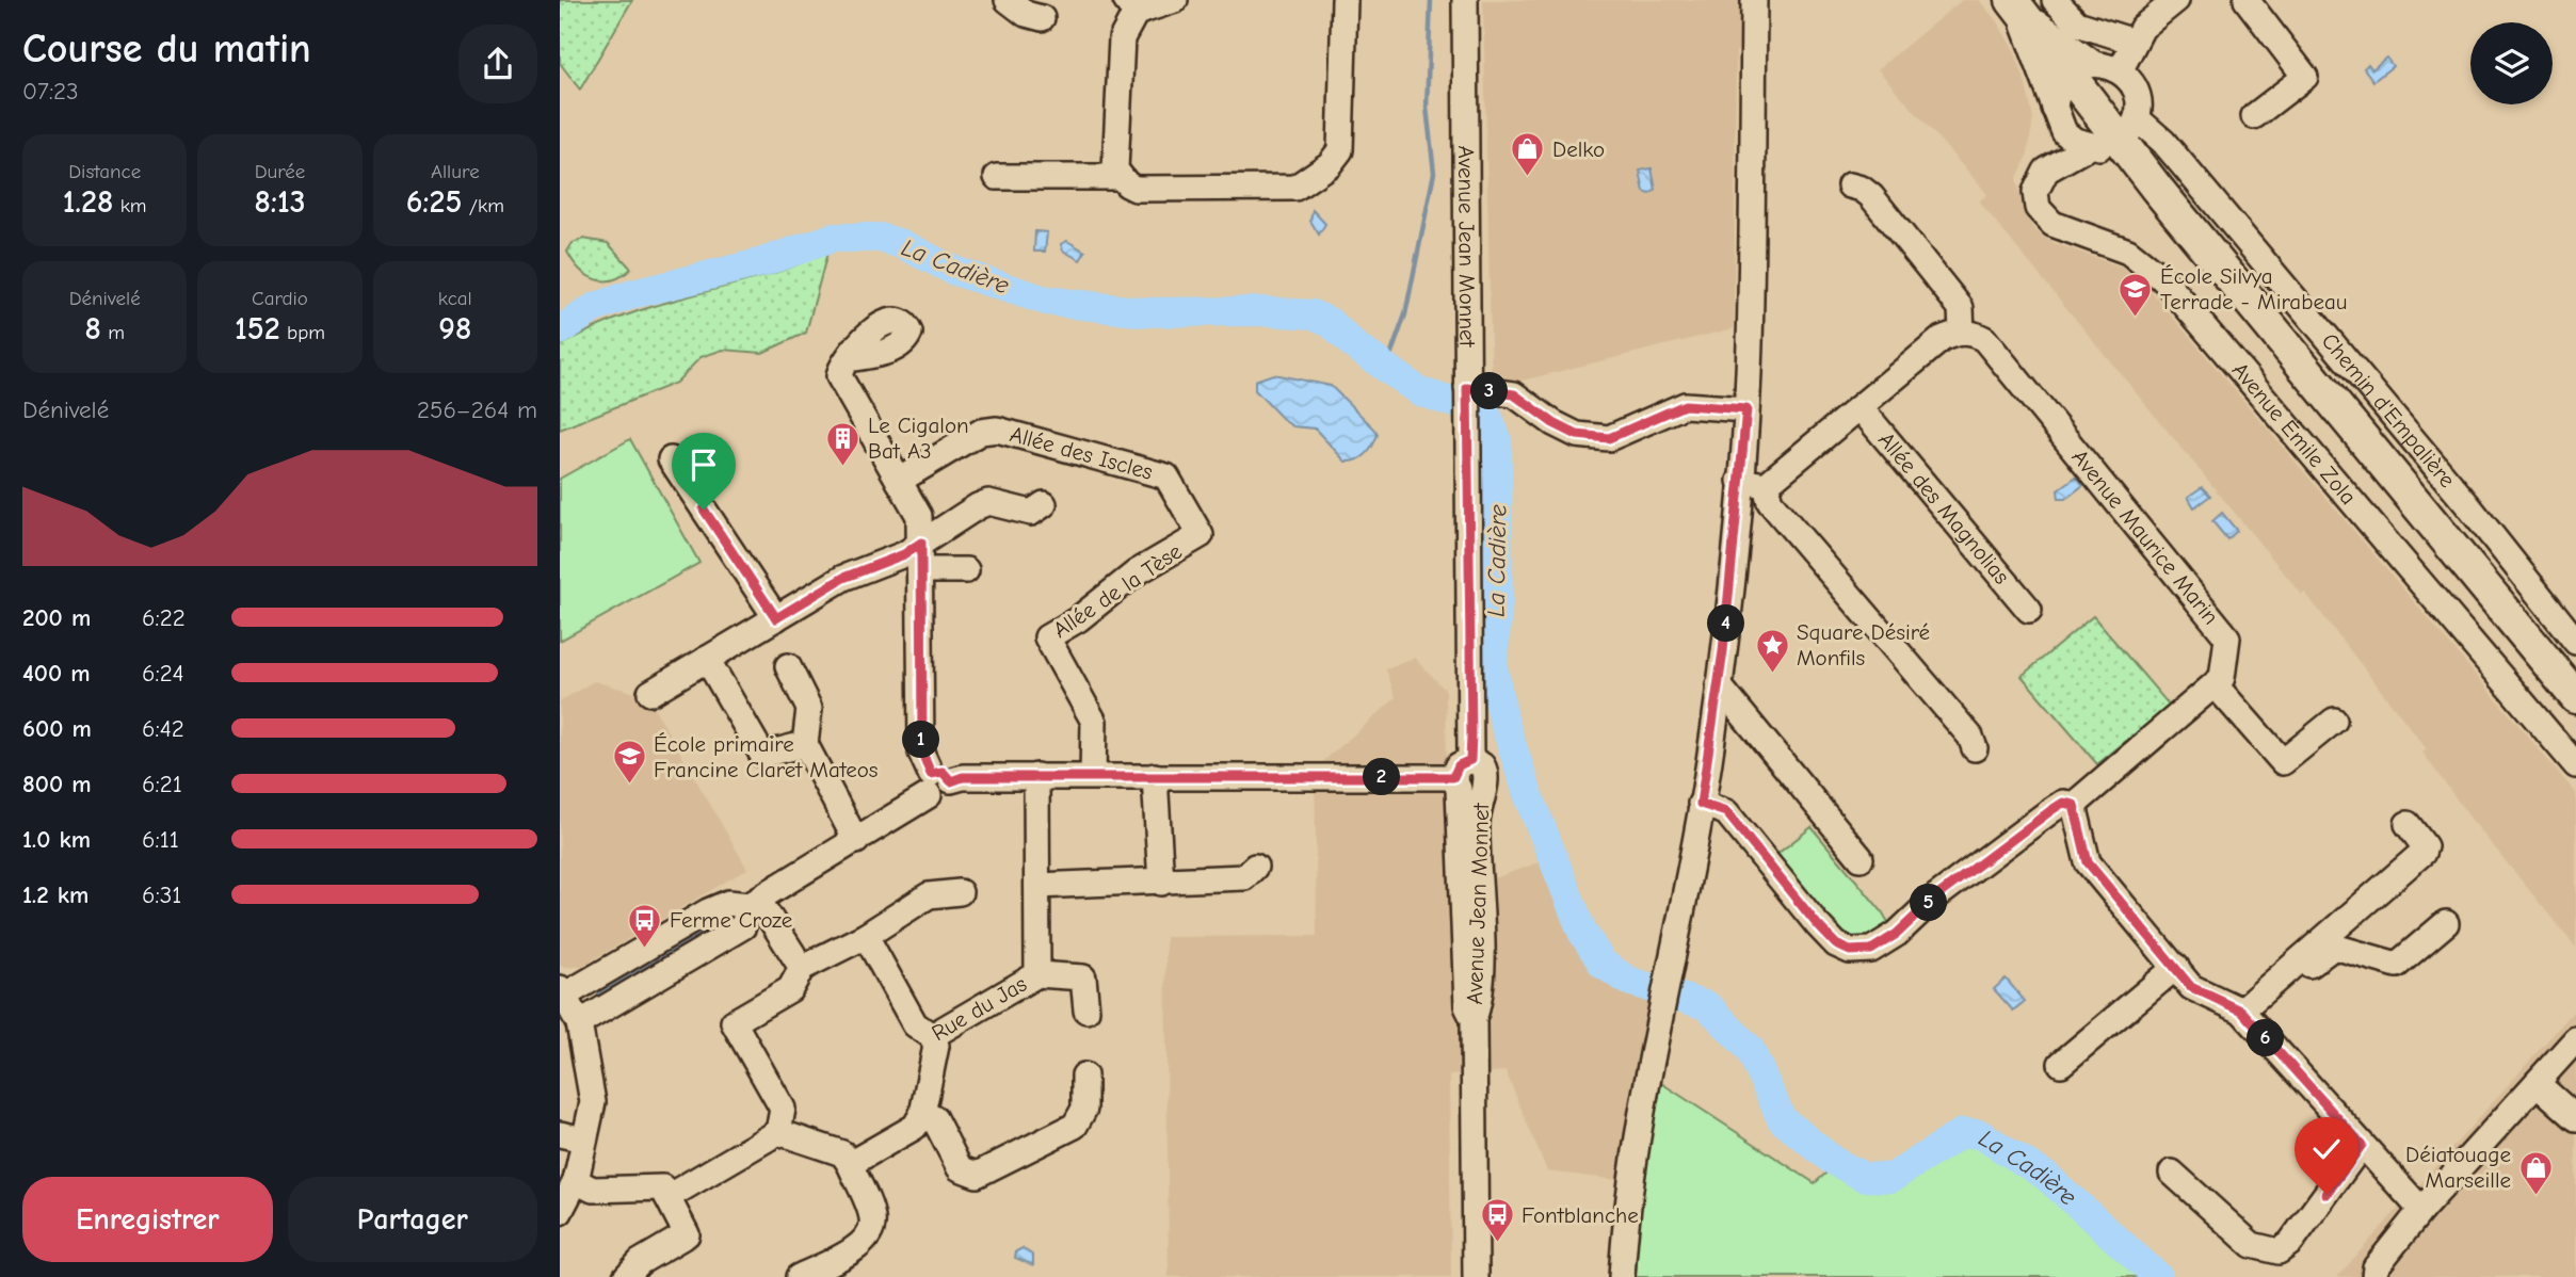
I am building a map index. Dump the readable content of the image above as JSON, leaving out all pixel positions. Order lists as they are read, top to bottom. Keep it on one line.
{"streets":{"street":["Avenue Jean Monnet","Chemin d'Empalière","Avenue Émile Zola","Allée des Iscles","Allée des Magnolias","Avenue Maurice Marin","Allée de la Tèse","Rue du Jas"]},"crossings":[["Allée des Iscles","Allée de la Tèse"]],"water":["La Cadière"],"places":{"shop":["Delko","Déiatouage Marseille"],"school or university":["École Silvya Terrade - Mirabeau","École primaire Francine Claret Mateos"],"building":["Le Cigalon Bat A3"],"place":["Square Désiré Monfils"],"bus stop":["Ferme Croze","Fontblanche"]},"page":{"heading":["Course du matin","07:23"],"stats":[["Distance","1.28 km"],["Durée","8:13"],["Allure","6:25 /km"],["Dénivelé","8 m"],["Cardio","152 bpm"],["kcal","98"]],"pins":["3","4","1","2","5","6"],"chart":["Dénivelé","256–264 m"],"list":[{"name":"200 m","note":"6:22"},{"name":"400 m","note":"6:24"},{"name":"600 m","note":"6:42"},{"name":"800 m","note":"6:21"},{"name":"1.0 km","note":"6:11"},{"name":"1.2 km","note":"6:31"}],"buttons":["Enregistrer","Partager"]}}
